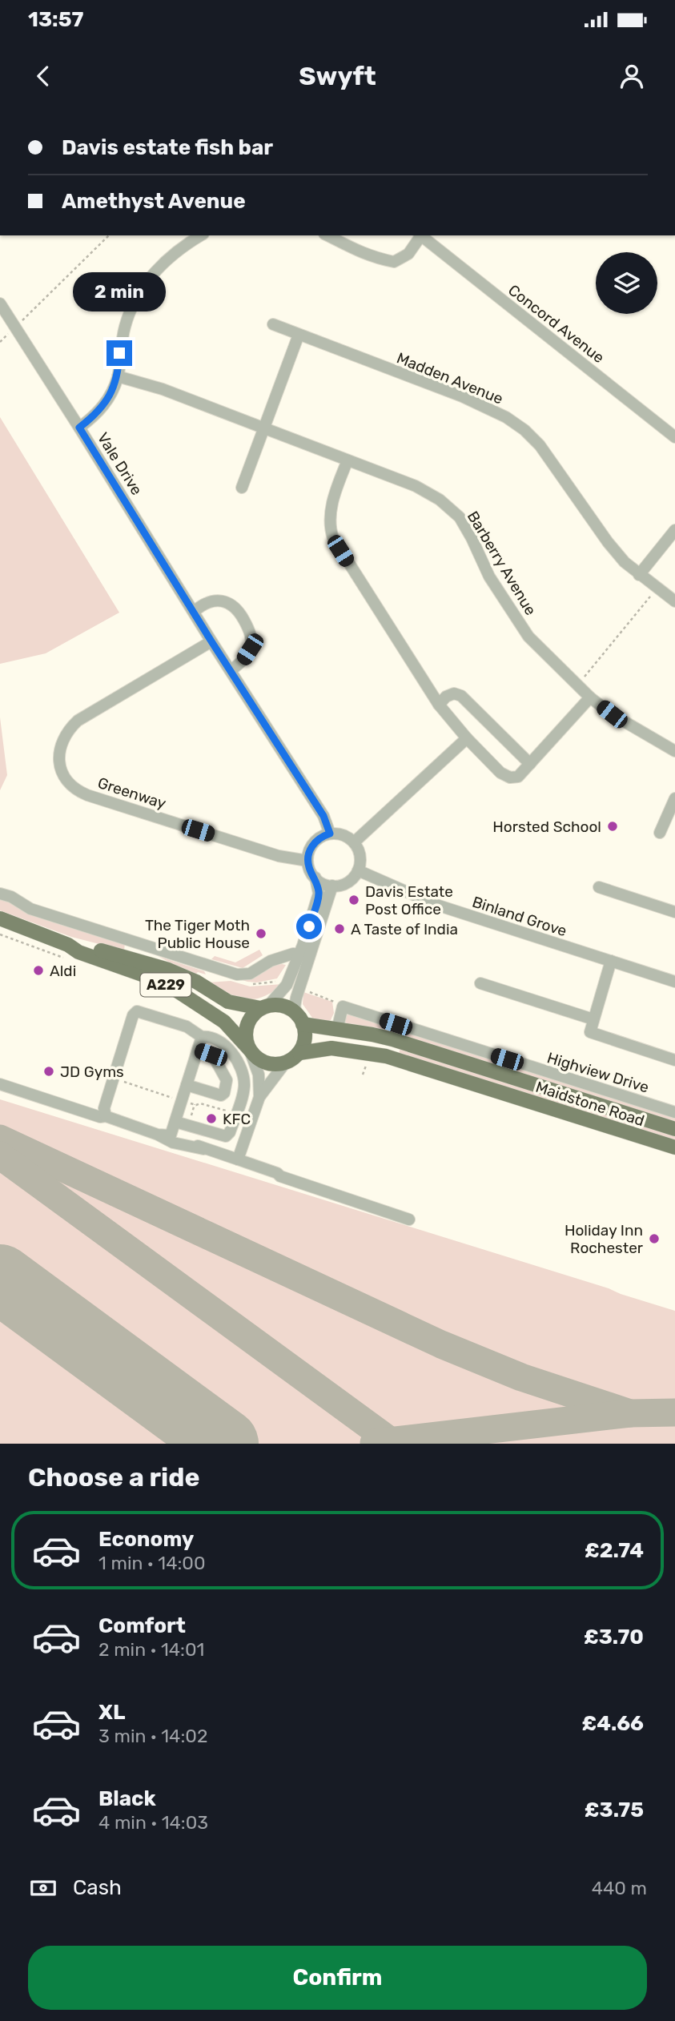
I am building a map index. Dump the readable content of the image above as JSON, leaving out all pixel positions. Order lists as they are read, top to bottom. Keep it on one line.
{"streets":{"main road":["A229","Maidstone Road"],"street":["Concord Avenue","Madden Avenue","Vale Drive","Barberry Avenue","Greenway","Binland Grove","Highview Drive"]},"crossings":[["Vale Drive","Greenway"],["Vale Drive","Binland Grove"],["Greenway","Binland Grove"],["A229","Maidstone Road"]],"places":["Horsted School","Davis Estate Post Office","A Taste of India","The Tiger Moth Public House","Aldi","JD Gyms","KFC","Holiday Inn Rochester"],"page":{"status":"13:57","header":"Swyft","banner":["Davis estate fish bar","Amethyst Avenue"],"bubble":"2 min","heading":"Choose a ride","list":[{"name":"Economy","note":"1 min · 14:00","value":"£2.74"},{"name":"Comfort","note":"2 min · 14:01","value":"£3.70"},{"name":"XL","note":"3 min · 14:02","value":"£4.66"},{"name":"Black","note":"4 min · 14:03","value":"£3.75"}],"pay":["Cash","440 m"],"buttons":"Confirm"}}
